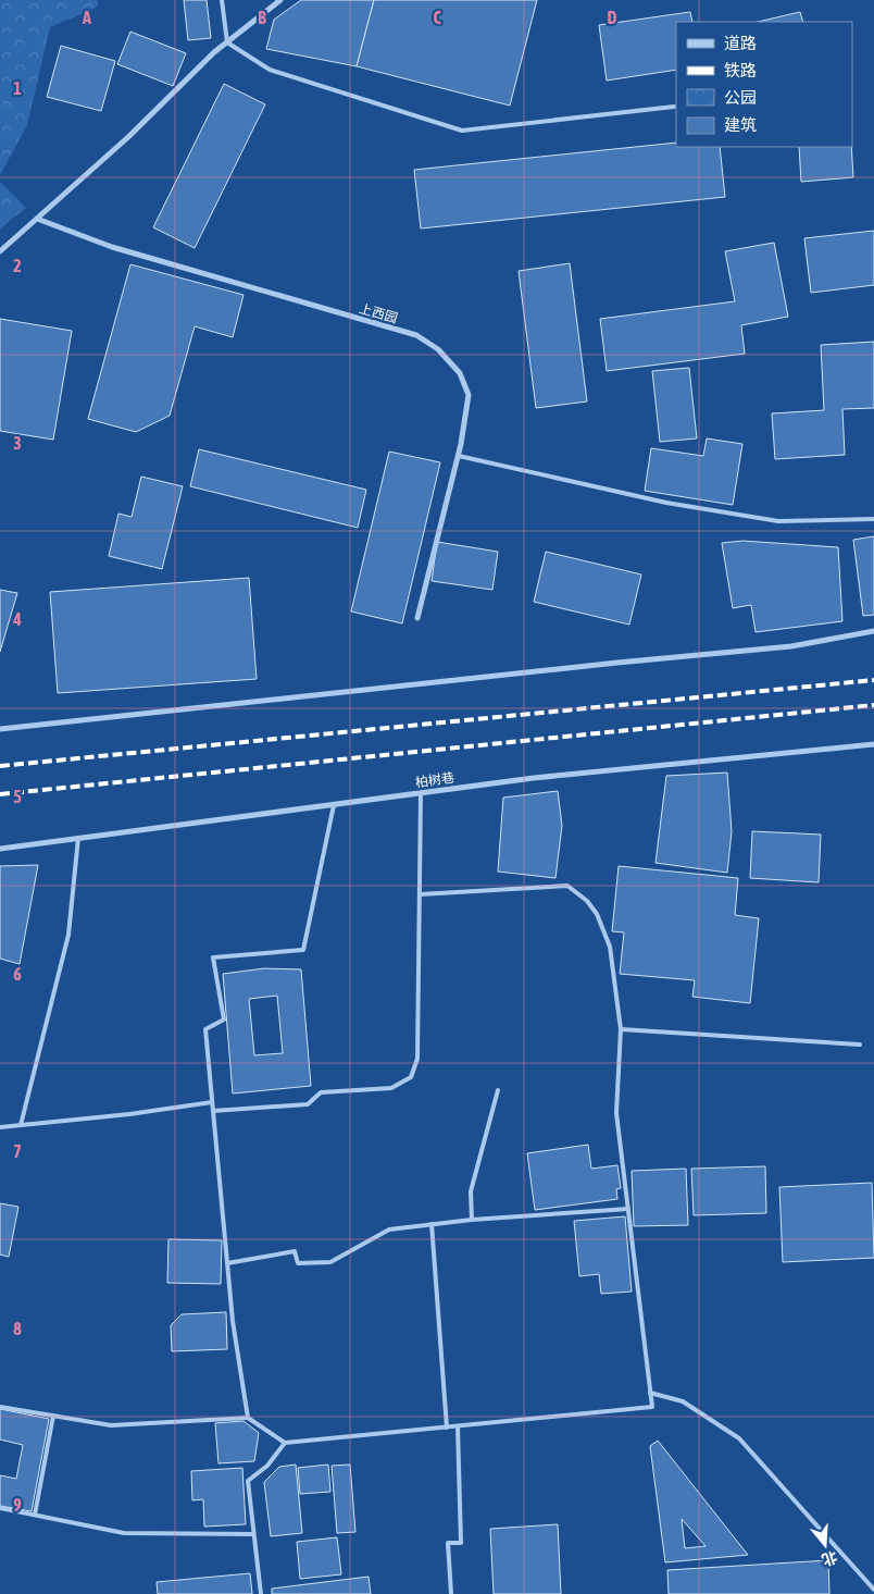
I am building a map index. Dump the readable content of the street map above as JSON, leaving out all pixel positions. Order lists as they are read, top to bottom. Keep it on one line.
{"streets":{"street":["上西园","柏树巷"]},"legend":["道路","铁路","公园","建筑"],"north":"bottom","grid":{"columns":["A","B","C","D"],"rows":["1","2","3","4","5","6","7","8","9"]}}
